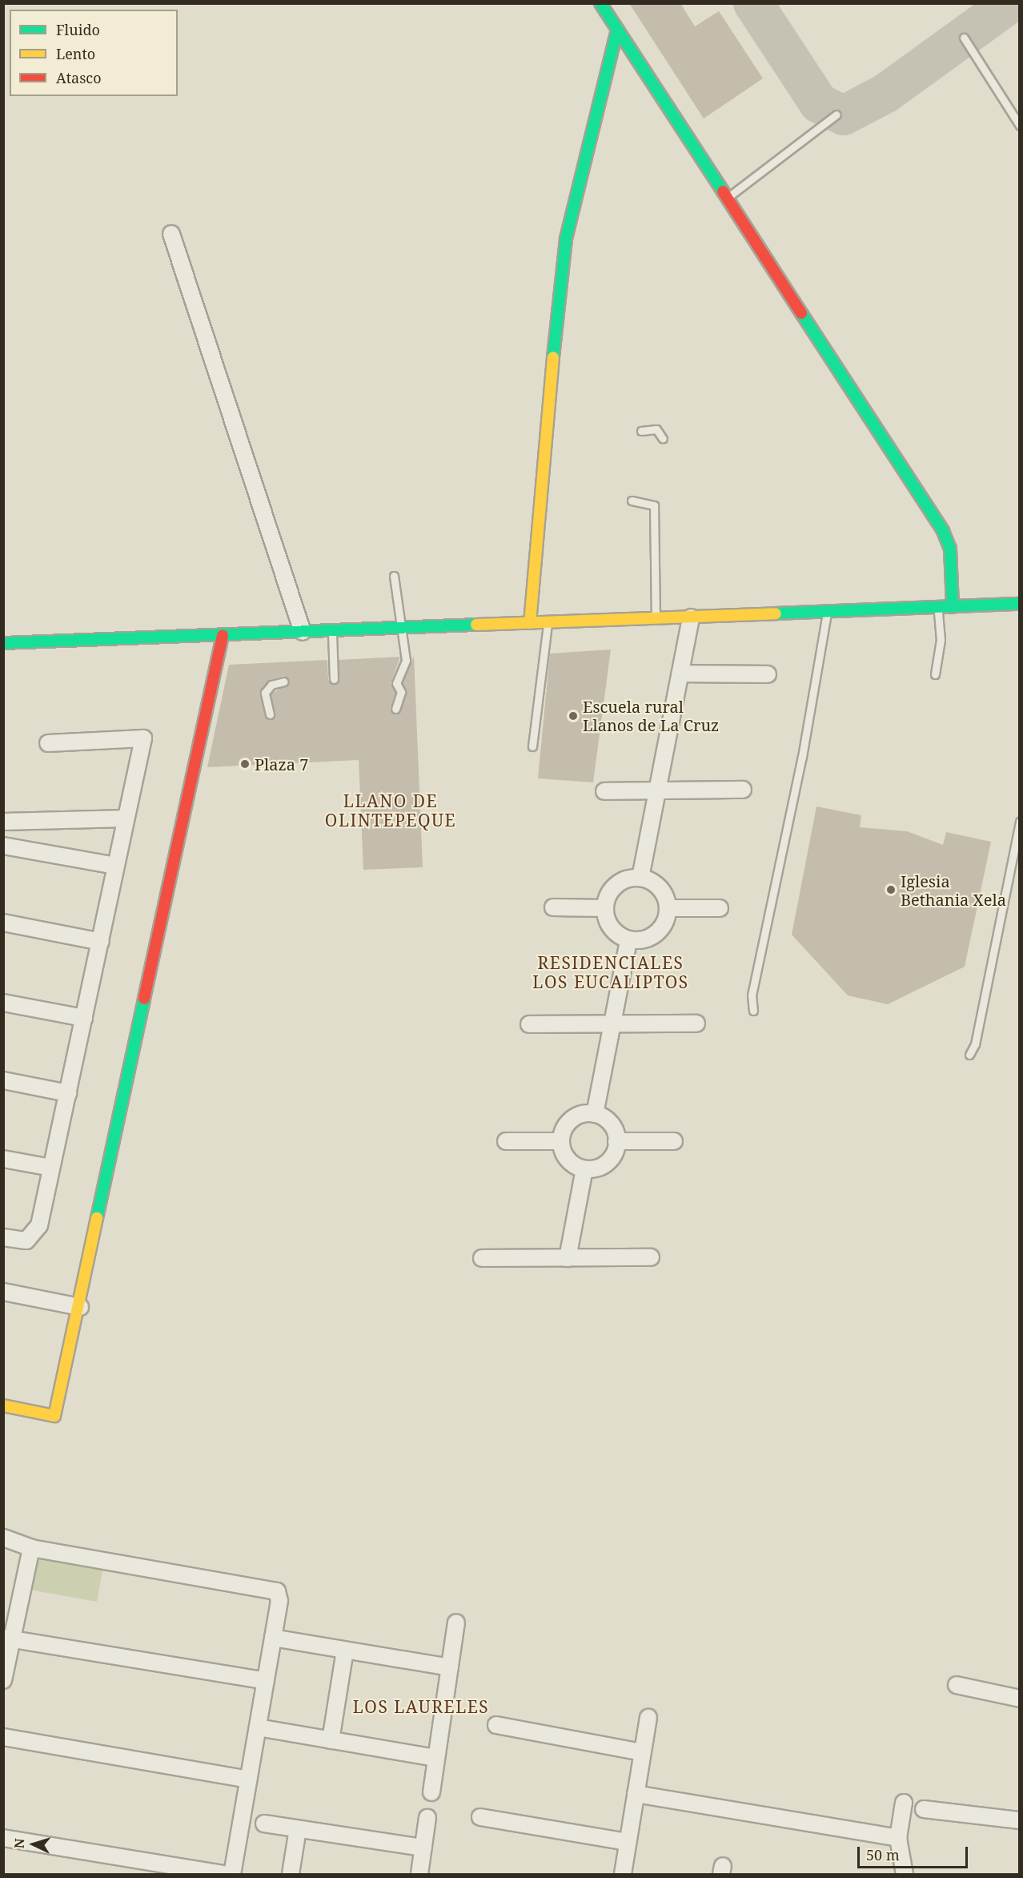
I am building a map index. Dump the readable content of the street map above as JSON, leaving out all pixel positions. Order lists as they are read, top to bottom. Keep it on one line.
{"districts":["LLANO DE OLINTEPEQUE","RESIDENCIALES LOS EUCALIPTOS","LOS LAURELES"],"places":["Escuela rural Llanos de La Cruz","Plaza 7","Iglesia Bethania Xela"],"legend":["Fluido","Lento","Atasco"],"scale_bar":"50 m","north":"left"}
